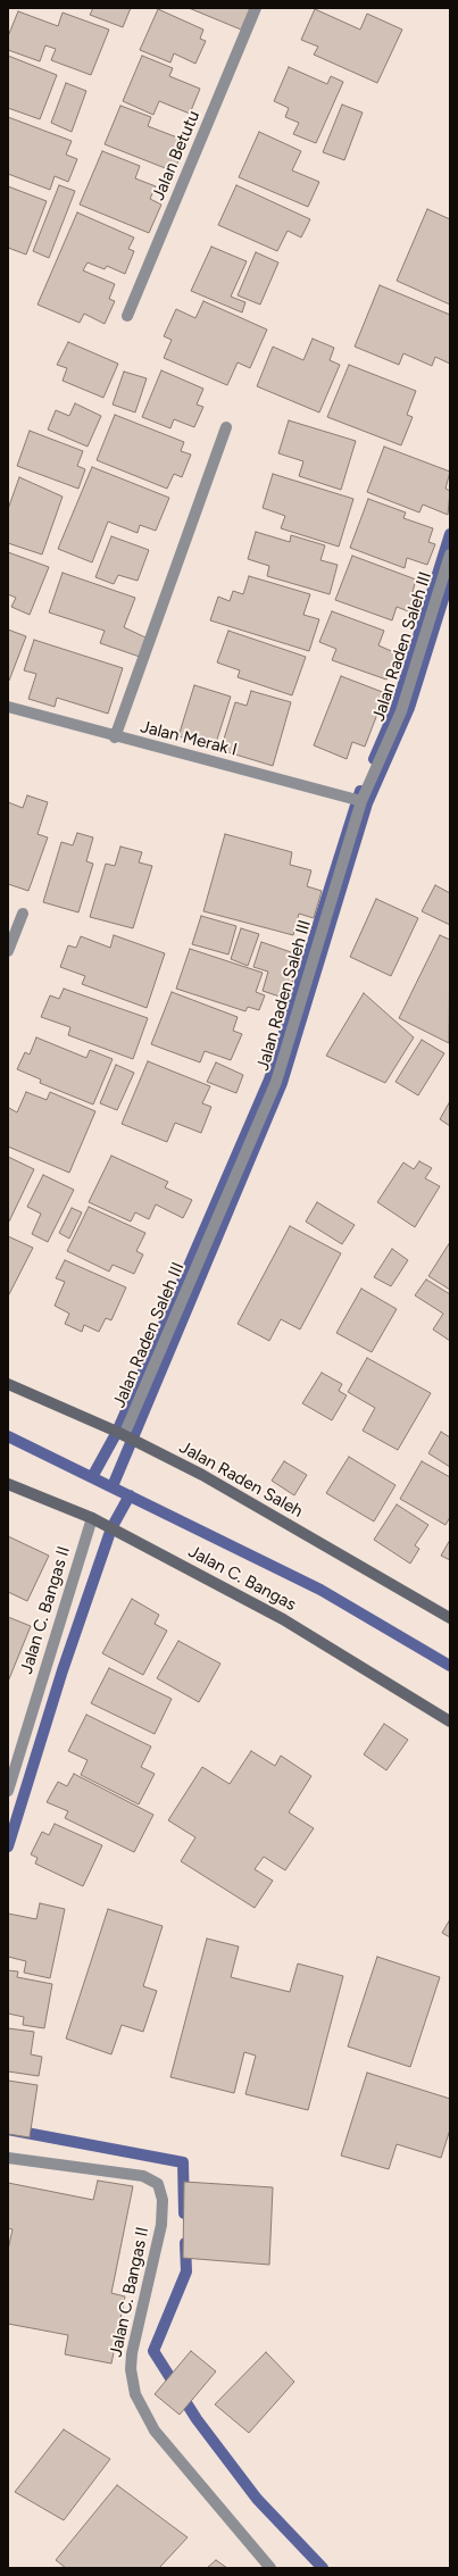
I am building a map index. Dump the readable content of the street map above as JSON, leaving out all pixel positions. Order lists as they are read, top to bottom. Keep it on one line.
{"streets":{"street":["Jalan Betutu","Jalan Raden Saleh III","Jalan Merak I","Jalan Raden Saleh","Jalan C. Bangas","Jalan C. Bangas II"]},"crossings":[["Jalan Raden Saleh III","Jalan Merak I"],["Jalan Raden Saleh III","Jalan Raden Saleh"],["Jalan C. Bangas","Jalan C. Bangas II"]]}
